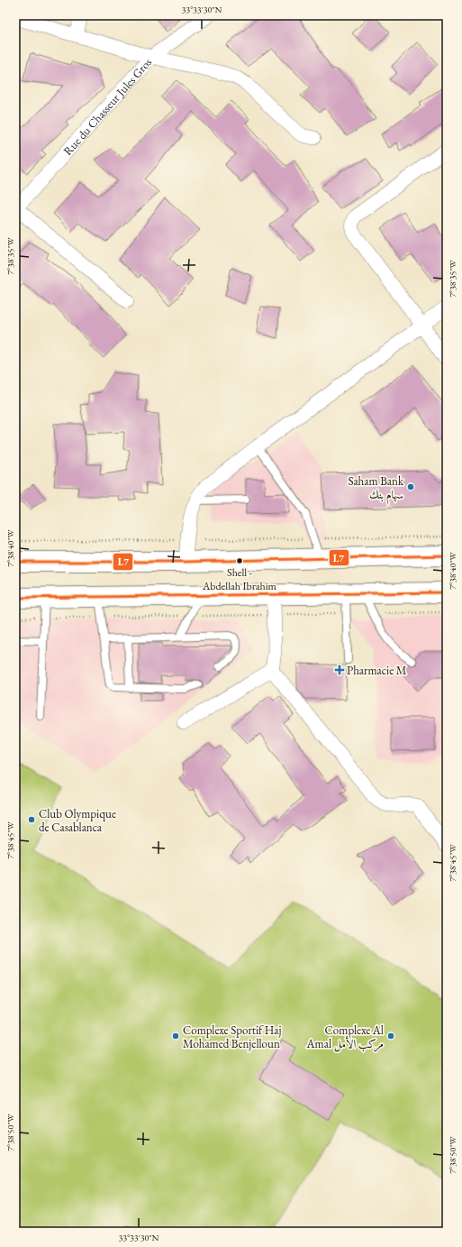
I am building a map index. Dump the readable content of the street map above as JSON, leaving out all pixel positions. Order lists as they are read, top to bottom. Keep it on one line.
{"streets":{"street":["Rue du Chasseur Jules Gros"]},"places":{"other":["Saham Bank سهام بنك","Shell - Abdellah Ibrahim","Club Olympique de Casablanca","Complexe Sportif Haj Mohamed Benjelloun","Complexe Al Amal مركب الأمل"],"health":["Pharmacie M"]},"lines":["transit line L7"],"coordinates":["33°33'30\"N","7°38'35\"W","7°38'40\"W","7°38'45\"W","7°38'50\"W"]}
